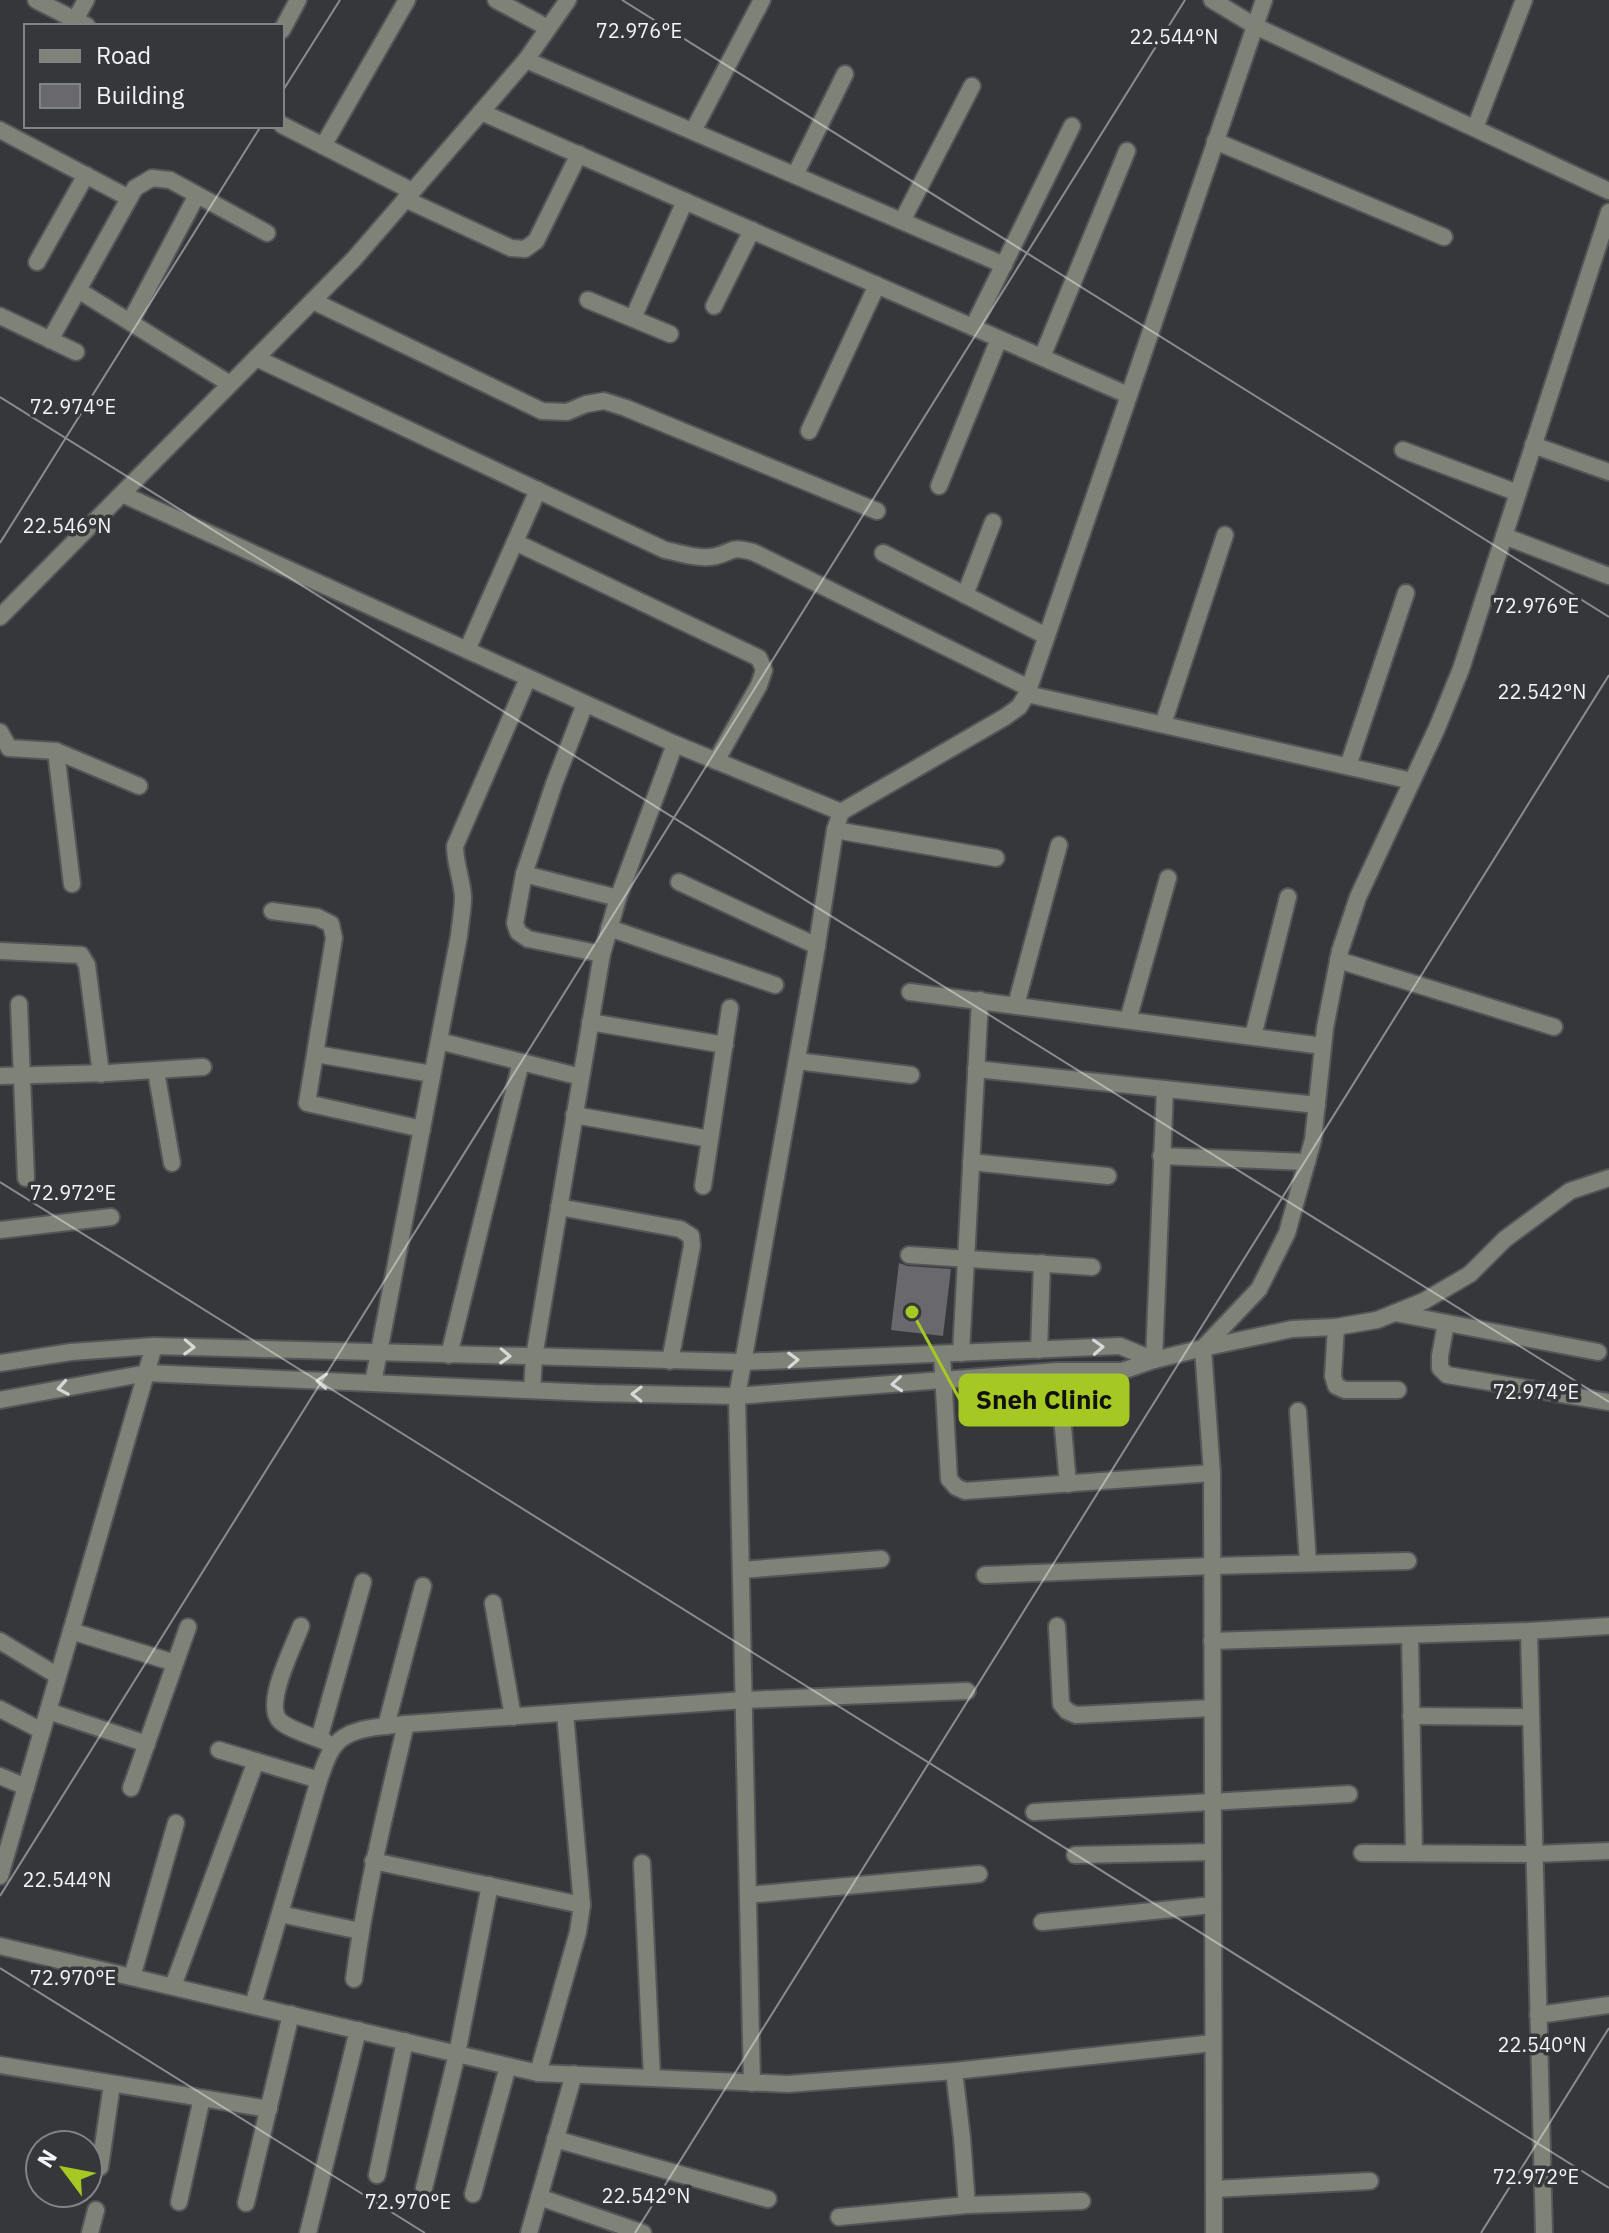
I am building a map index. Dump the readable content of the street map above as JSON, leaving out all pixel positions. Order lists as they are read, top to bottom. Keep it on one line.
{"places":["Sneh Clinic"],"legend":["Road","Building"],"north":"top left","coordinates":["72.976°E","22.544°N","72.974°E","22.546°N","22.542°N","72.972°E","72.970°E","22.540°N"]}
